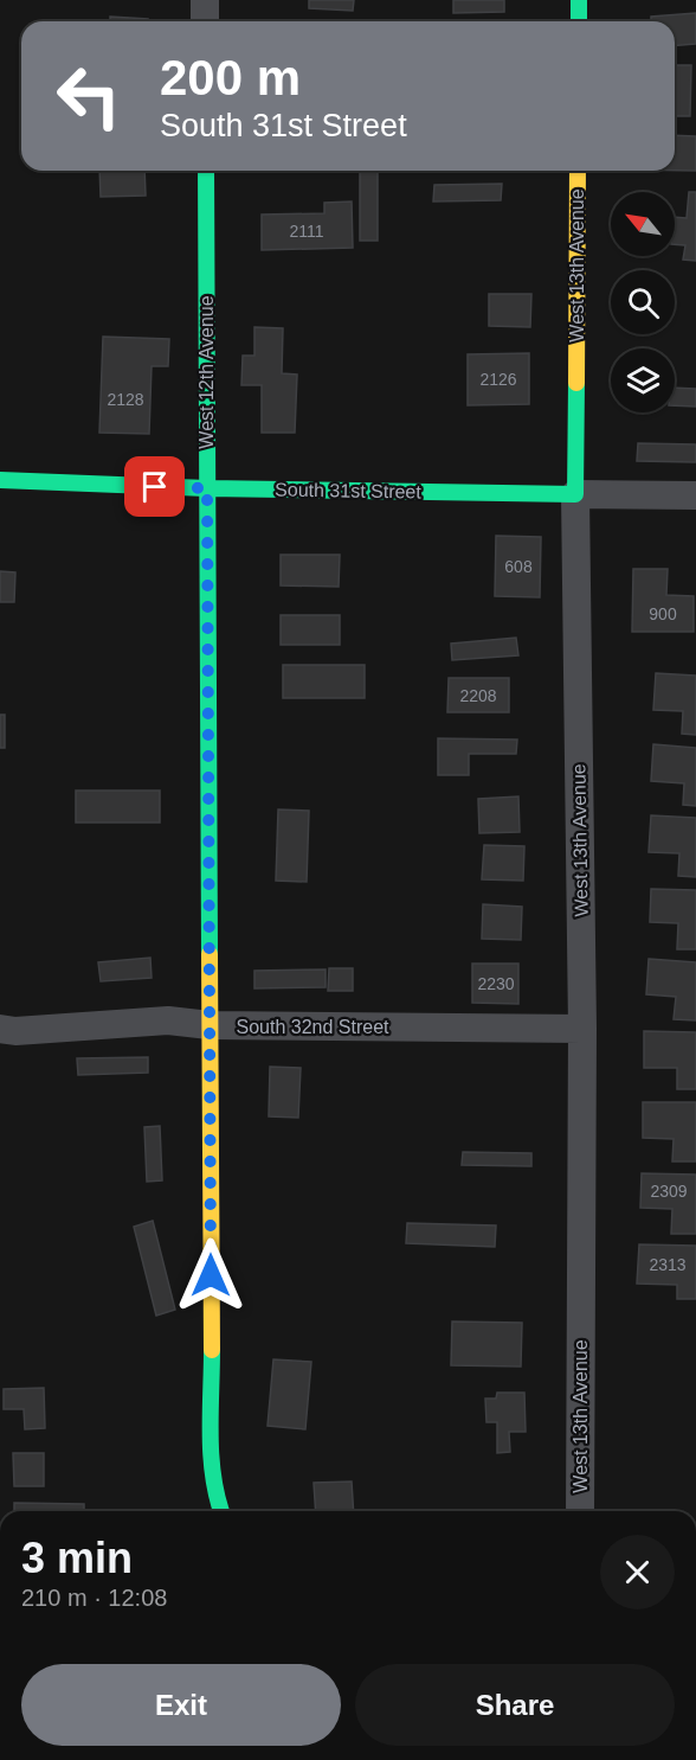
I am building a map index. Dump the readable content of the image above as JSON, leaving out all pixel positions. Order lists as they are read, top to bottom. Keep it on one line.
{"streets":{"street":["West 13th Avenue","West 12th Avenue","South 31st Street","South 32nd Street"]},"crossings":[["West 13th Avenue","South 31st Street"],["West 13th Avenue","South 32nd Street"],["West 12th Avenue","South 31st Street"],["West 12th Avenue","South 32nd Street"]],"house_numbers":["2111","2126","2128","608","900","2208","2230","2309","2313"],"north":"top left","page":{"turn":["200 m","South 31st Street"],"heading":["3 min","210 m · 12:08"],"buttons":["Exit","Share"]}}
